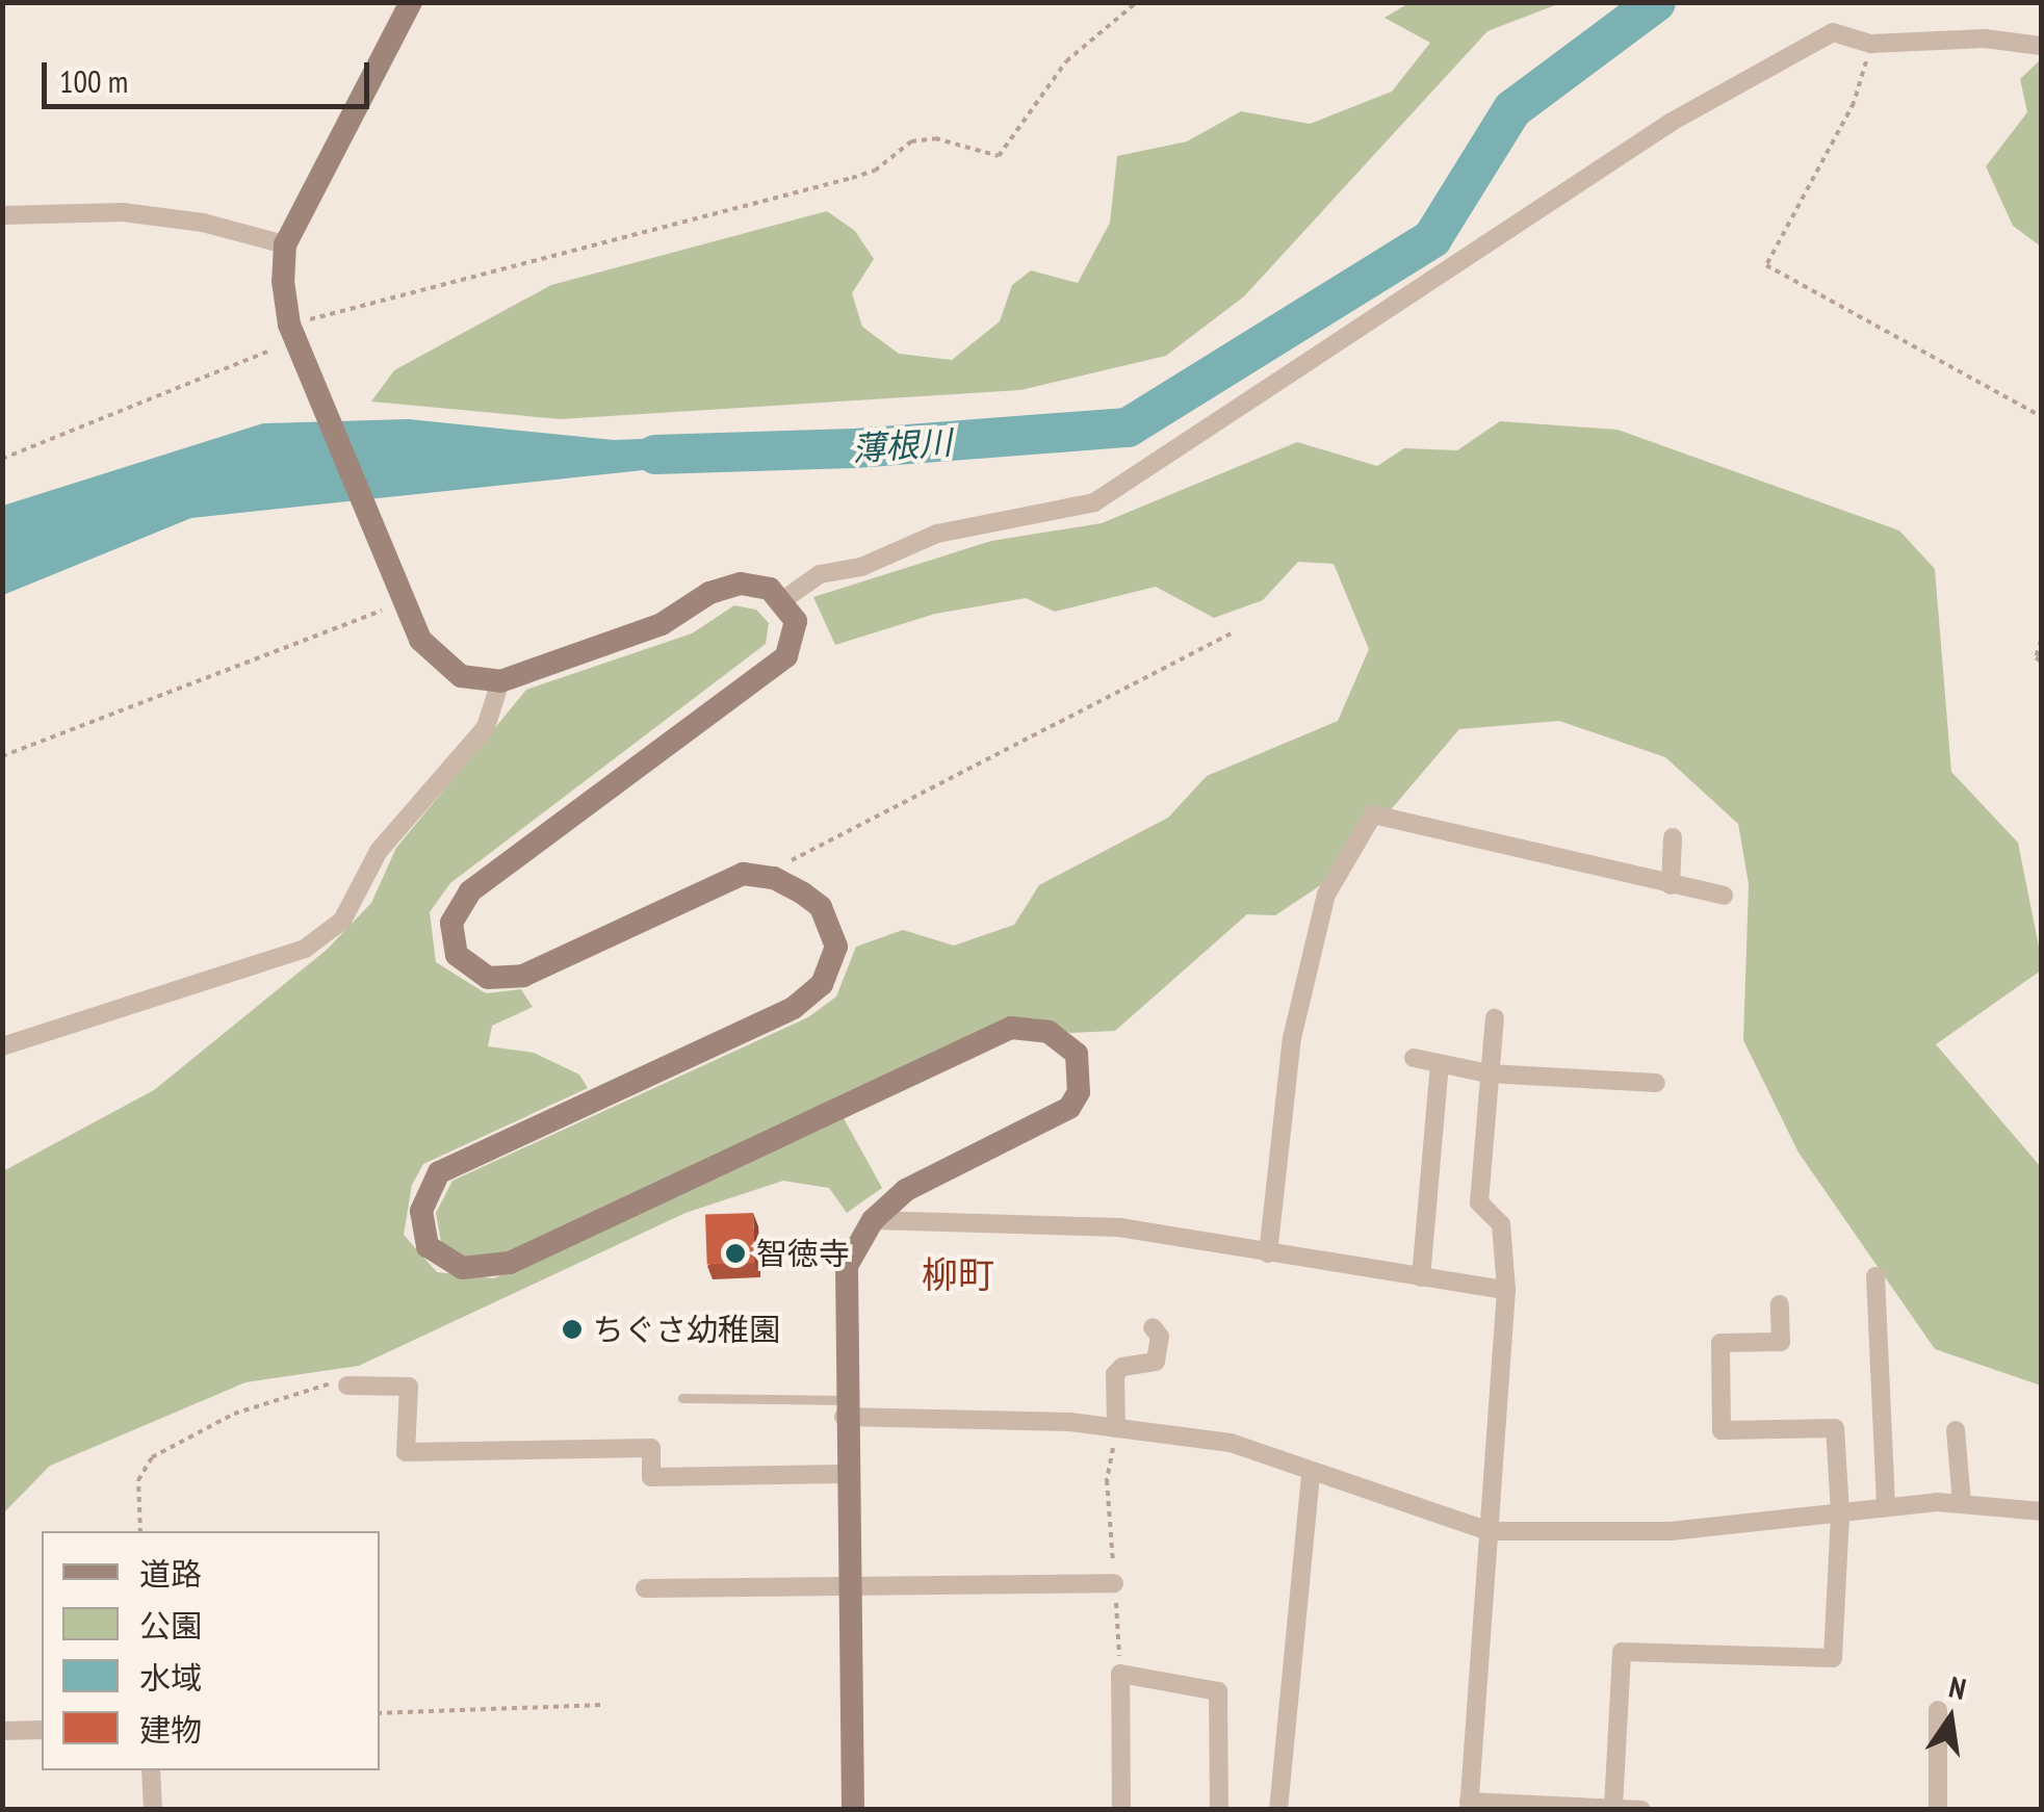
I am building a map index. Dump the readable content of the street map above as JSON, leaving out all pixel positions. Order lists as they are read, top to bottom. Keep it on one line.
{"districts":["柳町"],"water":["薄根川"],"places":["智徳寺","ちぐさ幼稚園"],"legend":["道路","公園","水域","建物"],"scale_bar":"100 m","north":"top"}
